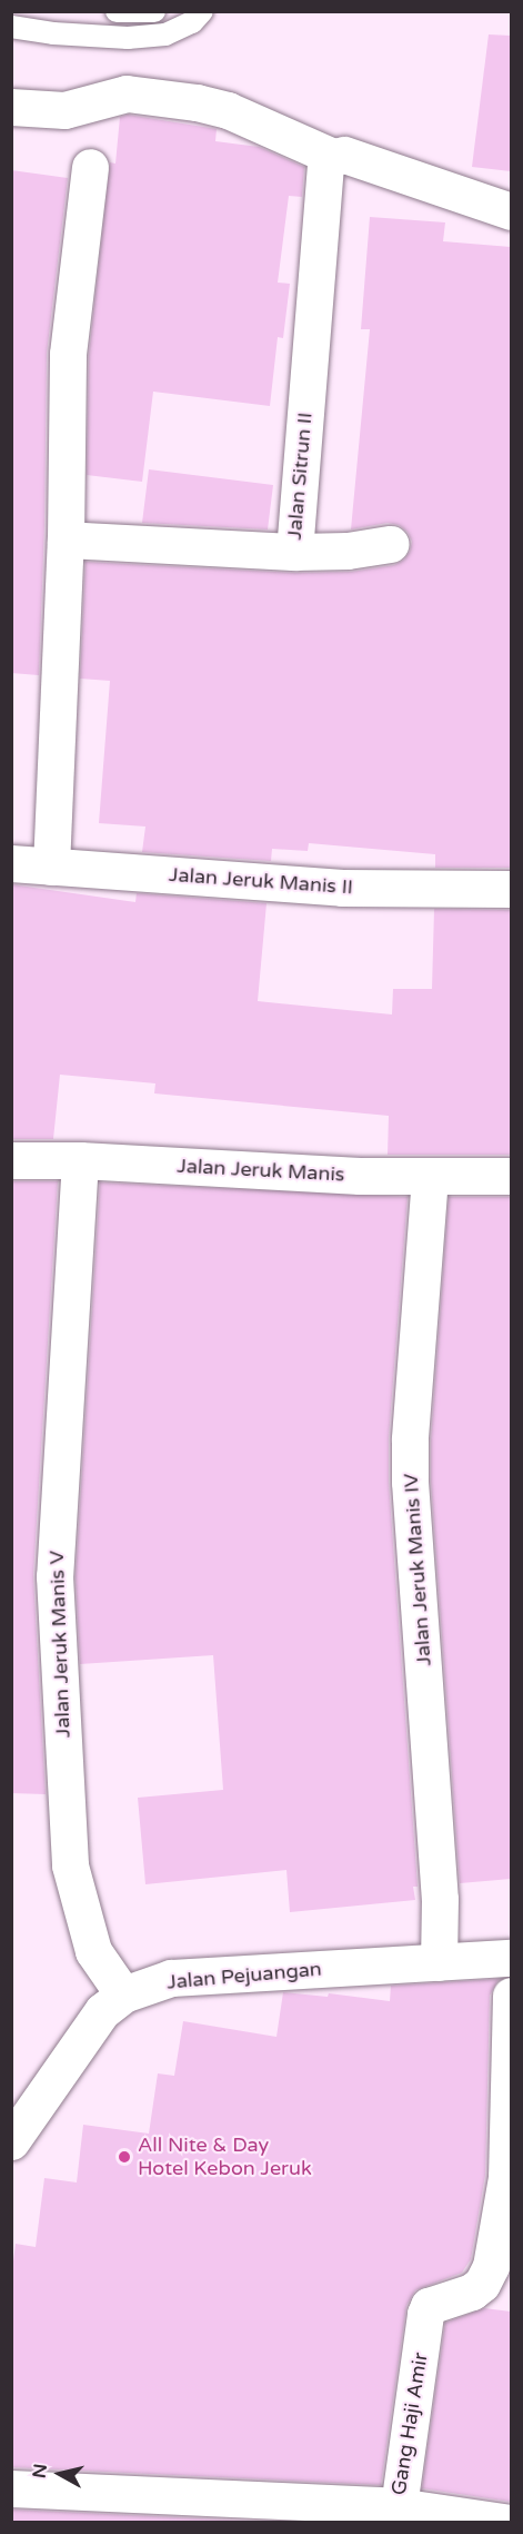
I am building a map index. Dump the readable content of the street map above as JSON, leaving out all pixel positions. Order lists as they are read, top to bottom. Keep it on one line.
{"streets":{"street":["Jalan Sitrun II","Jalan Jeruk Manis II","Jalan Jeruk Manis","Jalan Jeruk Manis IV","Jalan Jeruk Manis V","Jalan Pejuangan","Gang Haji Amir"]},"crossings":[["Jalan Jeruk Manis","Jalan Jeruk Manis IV"],["Jalan Jeruk Manis","Jalan Jeruk Manis V"],["Jalan Jeruk Manis IV","Jalan Pejuangan"],["Jalan Jeruk Manis V","Jalan Pejuangan"]],"places":["All Nite & Day Hotel Kebon Jeruk"],"north":"left"}
